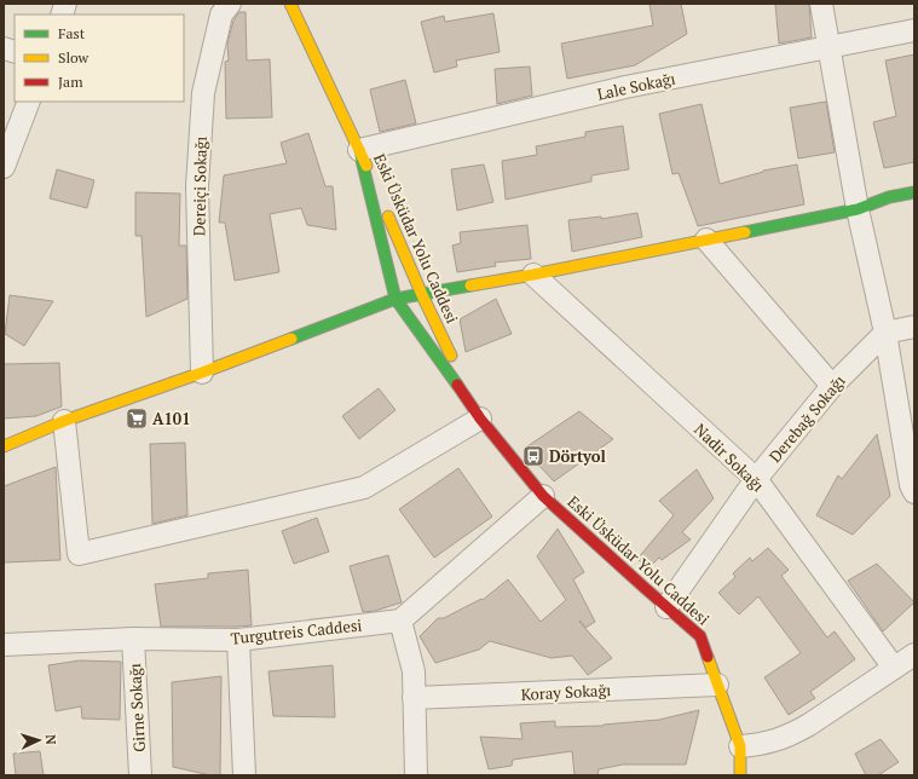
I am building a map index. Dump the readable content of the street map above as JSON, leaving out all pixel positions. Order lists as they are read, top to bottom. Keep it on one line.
{"streets":{"street":["Lale Sokağı","Dereiçi Sokağı","Eski Üsküdar Yolu Caddesi","Derebağ Sokağı","Nadir Sokağı","Turgutreis Caddesi","Koray Sokağı","Girne Sokağı"]},"crossings":[["Lale Sokağı","Eski Üsküdar Yolu Caddesi"],["Eski Üsküdar Yolu Caddesi","Derebağ Sokağı"],["Eski Üsküdar Yolu Caddesi","Koray Sokağı"],["Derebağ Sokağı","Nadir Sokağı"],["Turgutreis Caddesi","Girne Sokağı"]],"places":{"supermarket":["A101"],"bus stop":["Dörtyol"]},"legend":["Fast","Slow","Jam"],"north":"right"}
